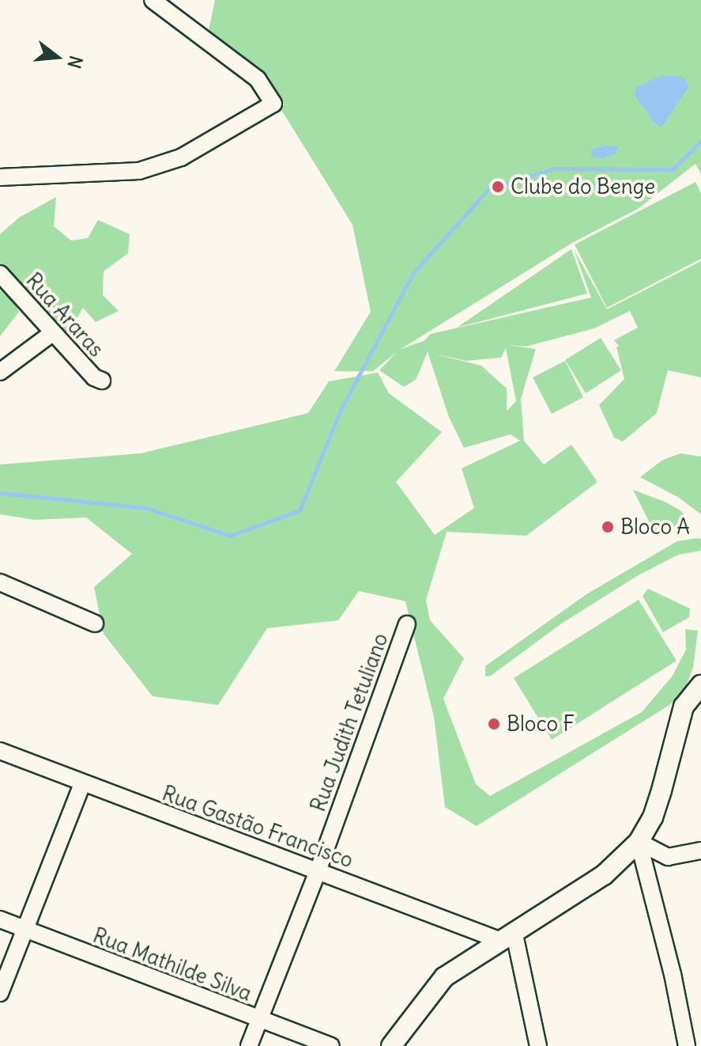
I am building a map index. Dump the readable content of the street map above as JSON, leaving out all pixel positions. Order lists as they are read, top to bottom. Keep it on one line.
{"streets":{"street":["Rua Araras","Rua Judith Tetuliano","Rua Gastão Francisco","Rua Mathilde Silva"]},"crossings":[["Rua Judith Tetuliano","Rua Gastão Francisco"],["Rua Judith Tetuliano","Rua Mathilde Silva"]],"places":["Clube do Benge","Bloco A","Bloco F"],"north":"right"}
